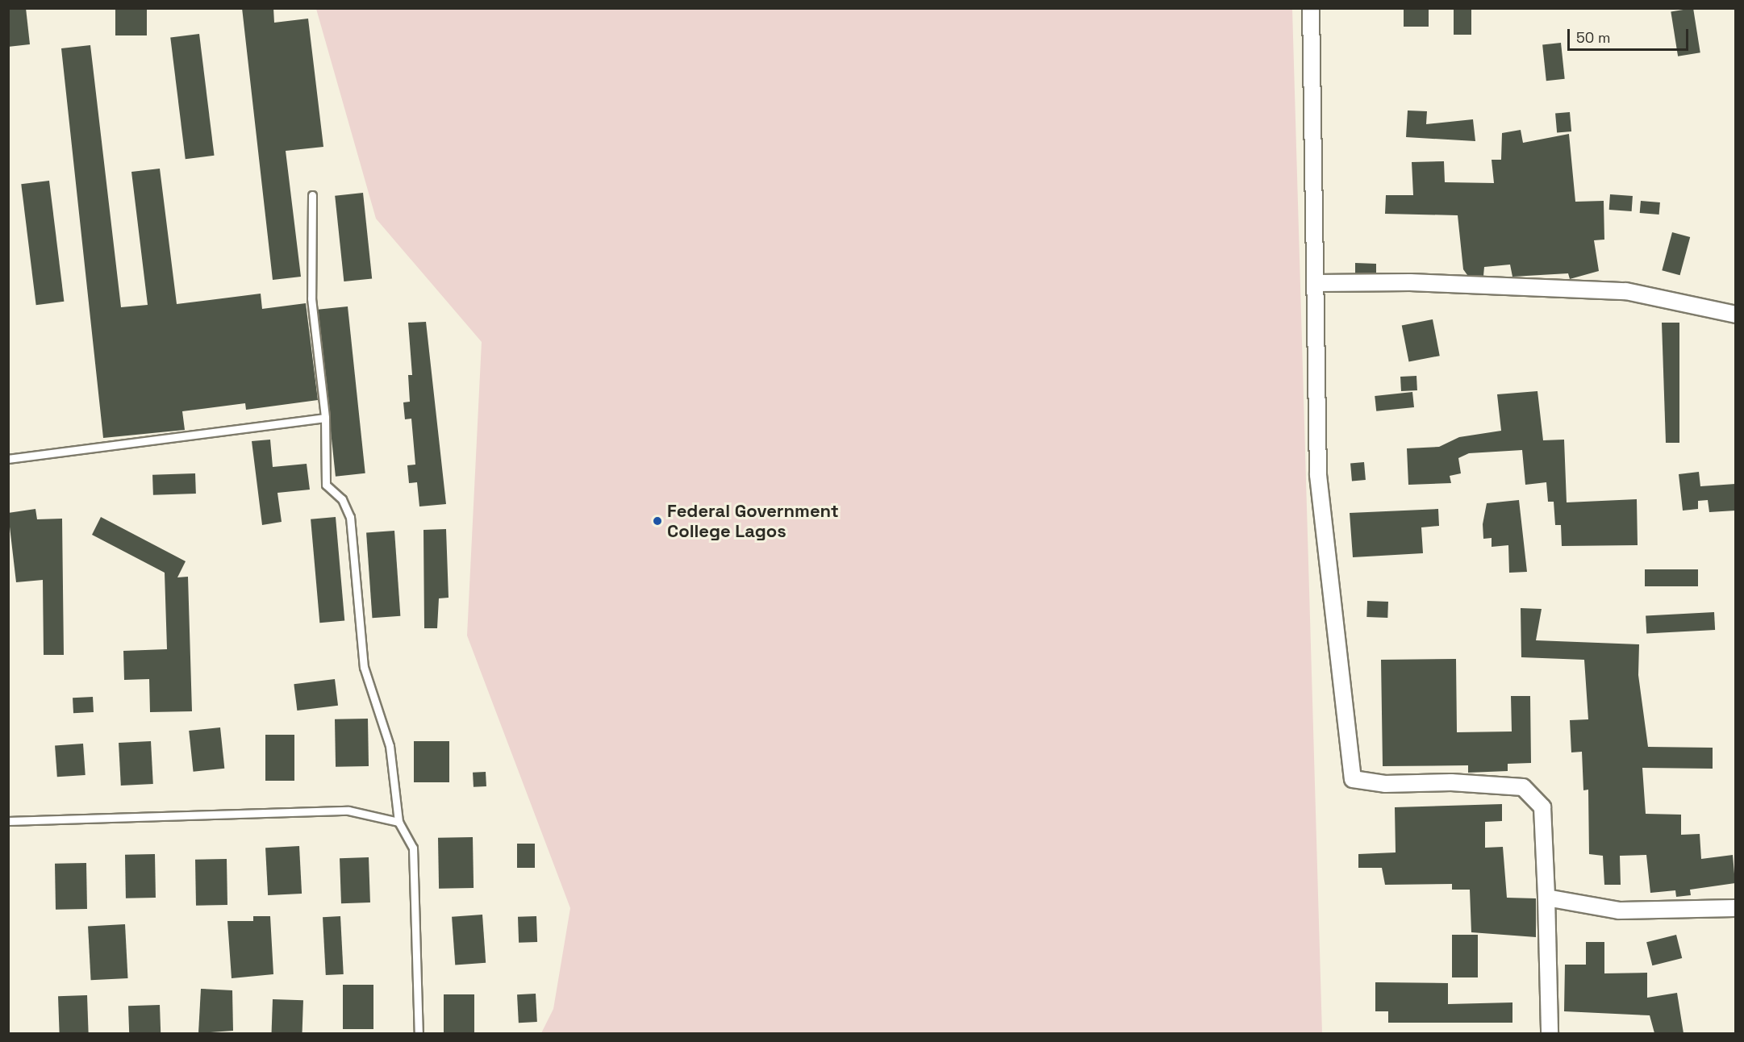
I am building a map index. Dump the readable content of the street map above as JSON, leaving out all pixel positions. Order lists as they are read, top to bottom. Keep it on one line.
{"places":["Federal Government College Lagos"],"scale_bar":"50 m"}
